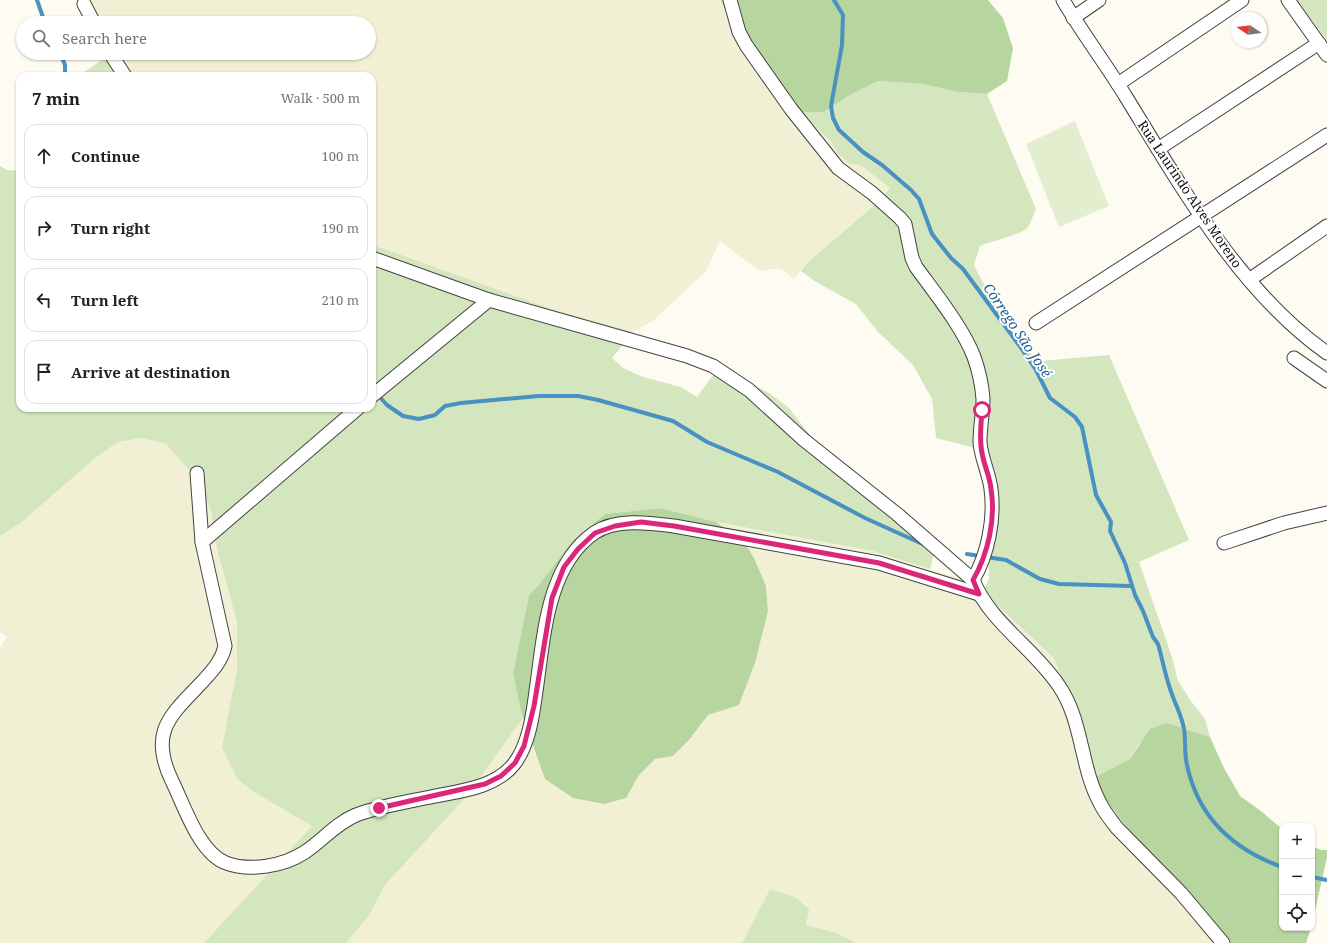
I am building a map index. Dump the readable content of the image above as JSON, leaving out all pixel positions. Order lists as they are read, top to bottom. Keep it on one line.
{"streets":{"street":["Rua Laurindo Alves Moreno"]},"water":["Córrego São José"],"north":"left","page":{"search":"Search here","heading":["7 min","Walk · 500 m"],"list":[["Continue","100 m"],["Turn right","190 m"],["Turn left","210 m"],"Arrive at destination"],"map_buttons":["+","−"]}}
